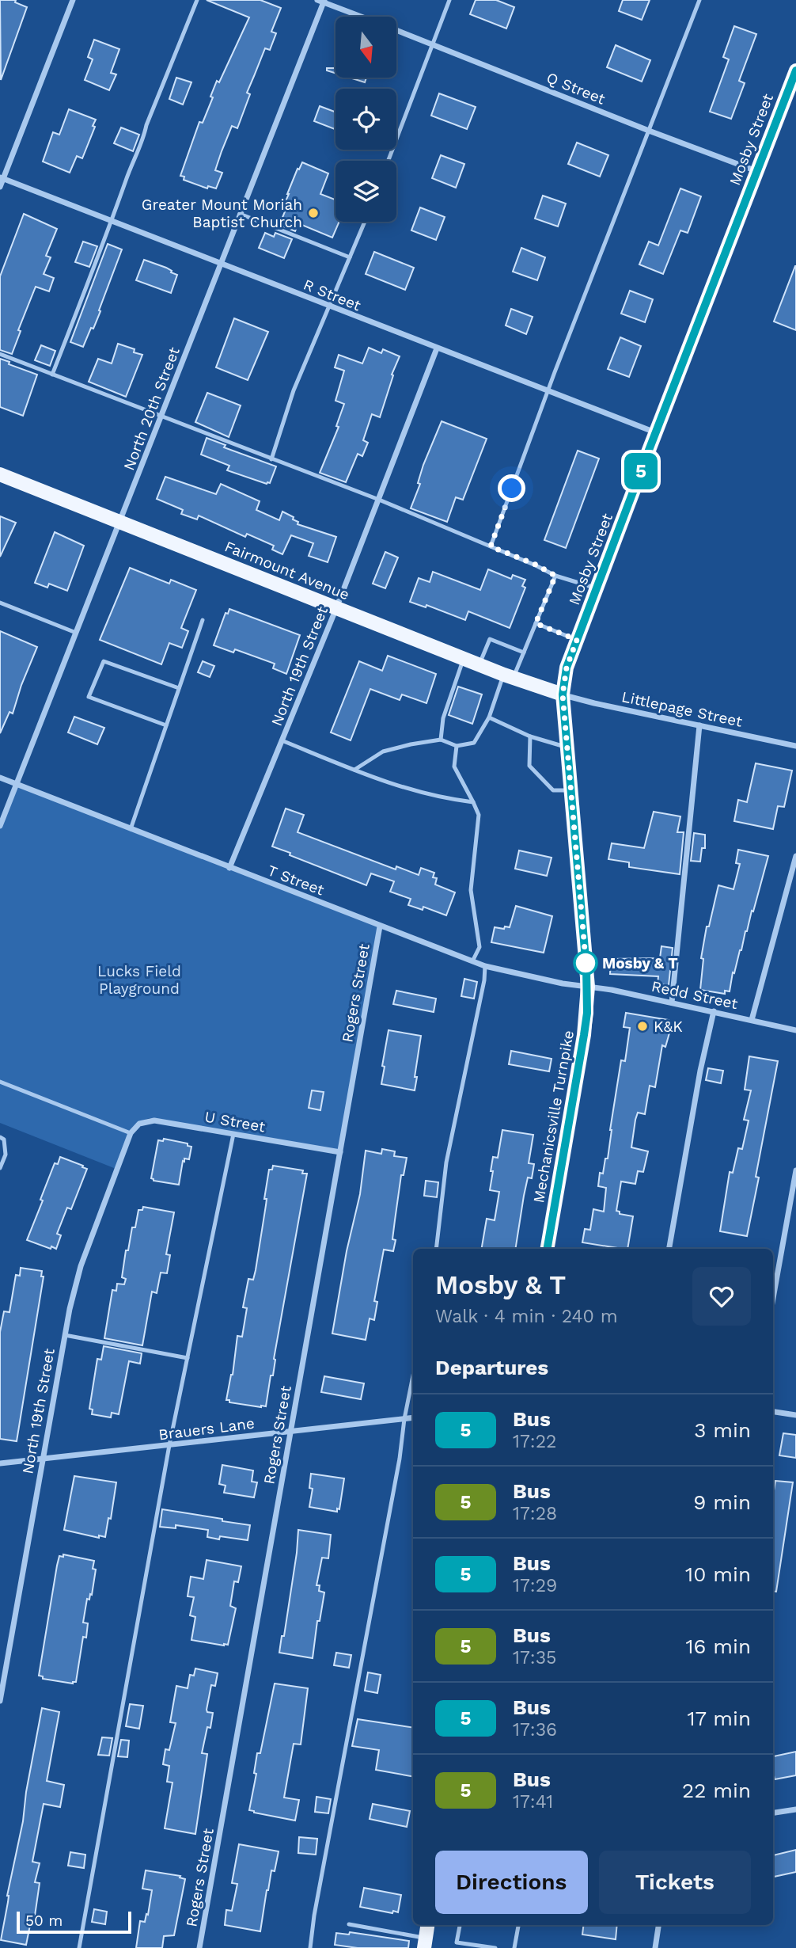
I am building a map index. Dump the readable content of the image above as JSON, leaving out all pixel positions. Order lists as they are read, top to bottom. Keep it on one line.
{"streets":{"main road":["Mosby Street","Fairmount Avenue","Mechanicsville Turnpike"],"street":["Q Street","R Street","North 20th Street","North 19th Street","Littlepage Street","T Street","Rogers Street","Redd Street","U Street","Brauers Lane"]},"crossings":[["Q Street","Mosby Street"],["Q Street","North 20th Street"],["Mosby Street","R Street"],["Mosby Street","Fairmount Avenue"],["Mosby Street","Littlepage Street"],["Mosby Street","T Street"],["Mosby Street","Redd Street"],["Mosby Street","Mechanicsville Turnpike"],["R Street","North 20th Street"],["R Street","North 19th Street"],["North 20th Street","Fairmount Avenue"],["North 20th Street","T Street"],["Fairmount Avenue","North 19th Street"],["Fairmount Avenue","Littlepage Street"],["North 19th Street","T Street"],["North 19th Street","U Street"],["North 19th Street","Brauers Lane"],["T Street","Rogers Street"],["T Street","Redd Street"],["T Street","Mechanicsville Turnpike"],["Rogers Street","U Street"],["Rogers Street","Brauers Lane"],["Redd Street","Mechanicsville Turnpike"]],"parks":["Lucks Field Playground"],"places":["Greater Mount Moriah Baptist Church","Mosby & T","K&K"],"lines":["bus line 5"],"scale_bar":"50 m","north":"bottom","page":{"on_map":"5","heading":[["Mosby & T","Walk · 4 min · 240 m"],"Departures"],"list":[{"mark":"5","name":"Bus","note":"17:22","value":"3 min"},{"mark":"5","name":"Bus","note":"17:28","value":"9 min"},{"mark":"5","name":"Bus","note":"17:29","value":"10 min"},{"mark":"5","name":"Bus","note":"17:35","value":"16 min"},{"mark":"5","name":"Bus","note":"17:36","value":"17 min"},{"mark":"5","name":"Bus","note":"17:41","value":"22 min"}],"buttons":["Directions","Tickets"],"scale":"50 m"}}
